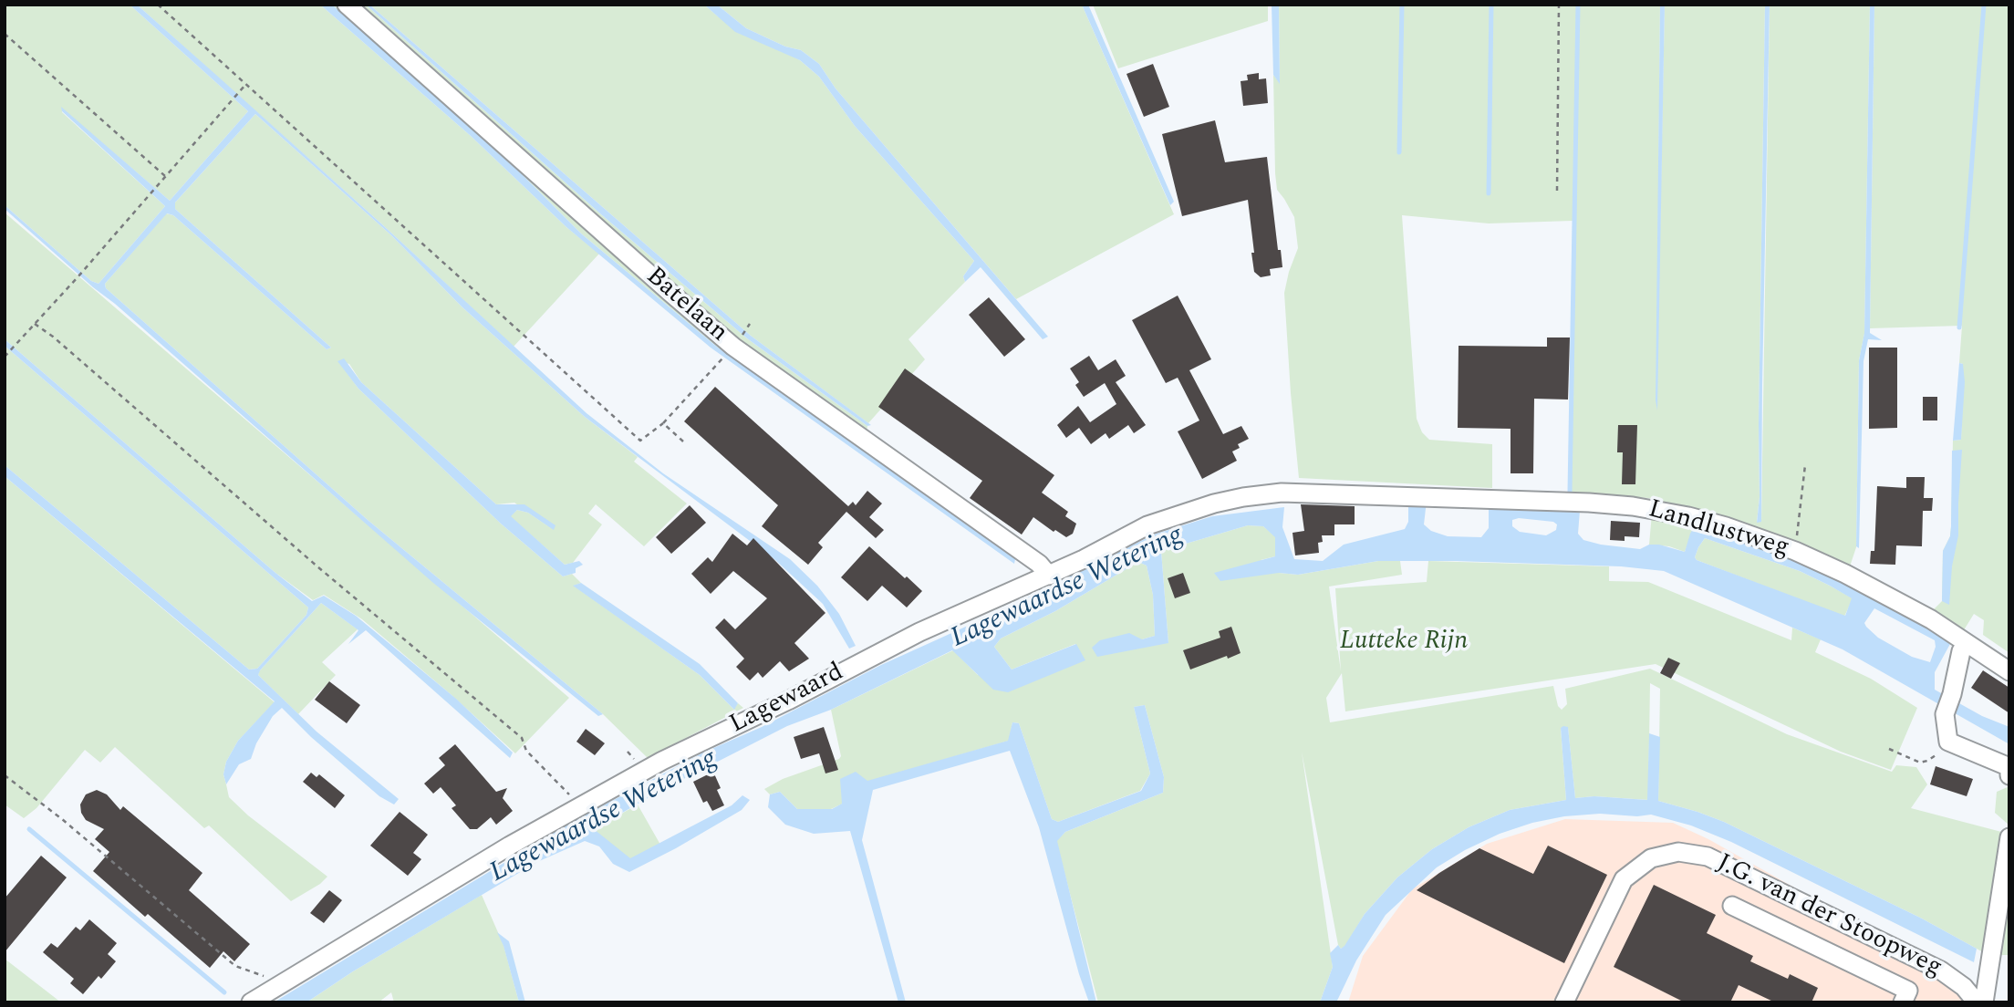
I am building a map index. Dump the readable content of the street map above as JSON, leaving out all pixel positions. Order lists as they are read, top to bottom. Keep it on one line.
{"streets":{"street":["Batelaan","Landlustweg","Lagewaard","J.G. van der Stoopweg"]},"crossings":[["Batelaan","Lagewaard"],["Landlustweg","Lagewaard"]],"water":["Lagewaardse Wetering"],"parks":["Lutteke Rijn"]}
